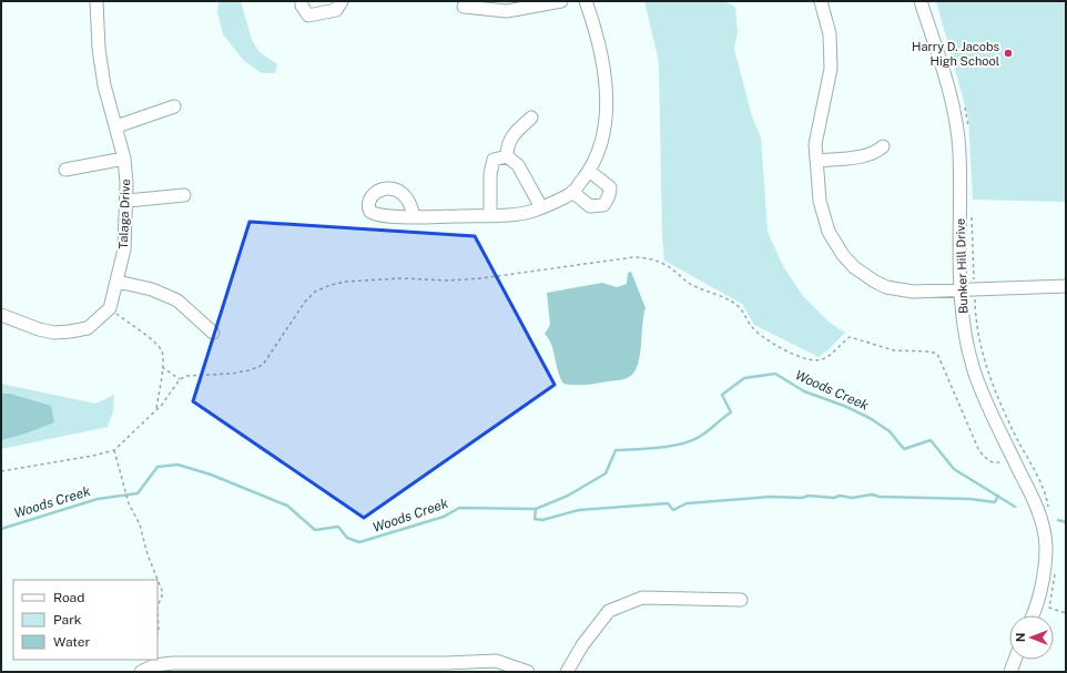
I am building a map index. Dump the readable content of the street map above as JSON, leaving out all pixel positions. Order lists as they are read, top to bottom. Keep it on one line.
{"streets":{"street":["Talaga Drive","Bunker Hill Drive"]},"water":["Woods Creek"],"places":["Harry D. Jacobs High School"],"legend":["Road","Park","Water"],"north":"left"}
